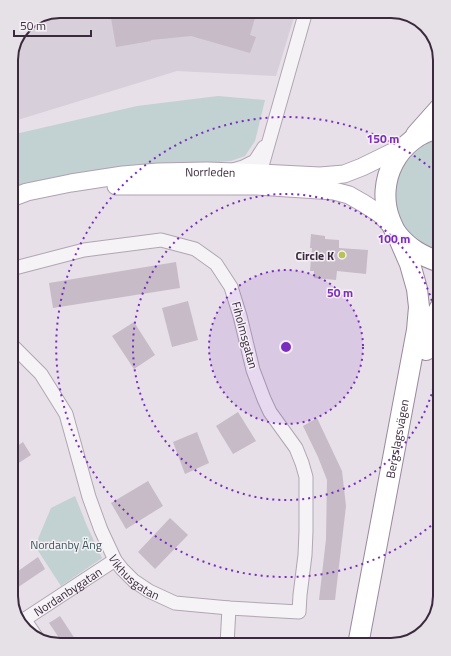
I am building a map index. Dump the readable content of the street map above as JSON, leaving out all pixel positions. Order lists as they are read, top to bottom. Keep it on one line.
{"streets":{"highway":["Bergslagsvägen"],"main road":["Norrleden"],"street":["Fiholmsgatan","Vikhusgatan","Nordanbygatan"]},"crossings":[["Norrleden","Bergslagsvägen"],["Fiholmsgatan","Vikhusgatan"],["Vikhusgatan","Nordanbygatan"]],"parks":["Nordanby Äng"],"places":["Circle K"],"scale_bar":"50 m","rings":["150 m","100 m","50 m"]}
